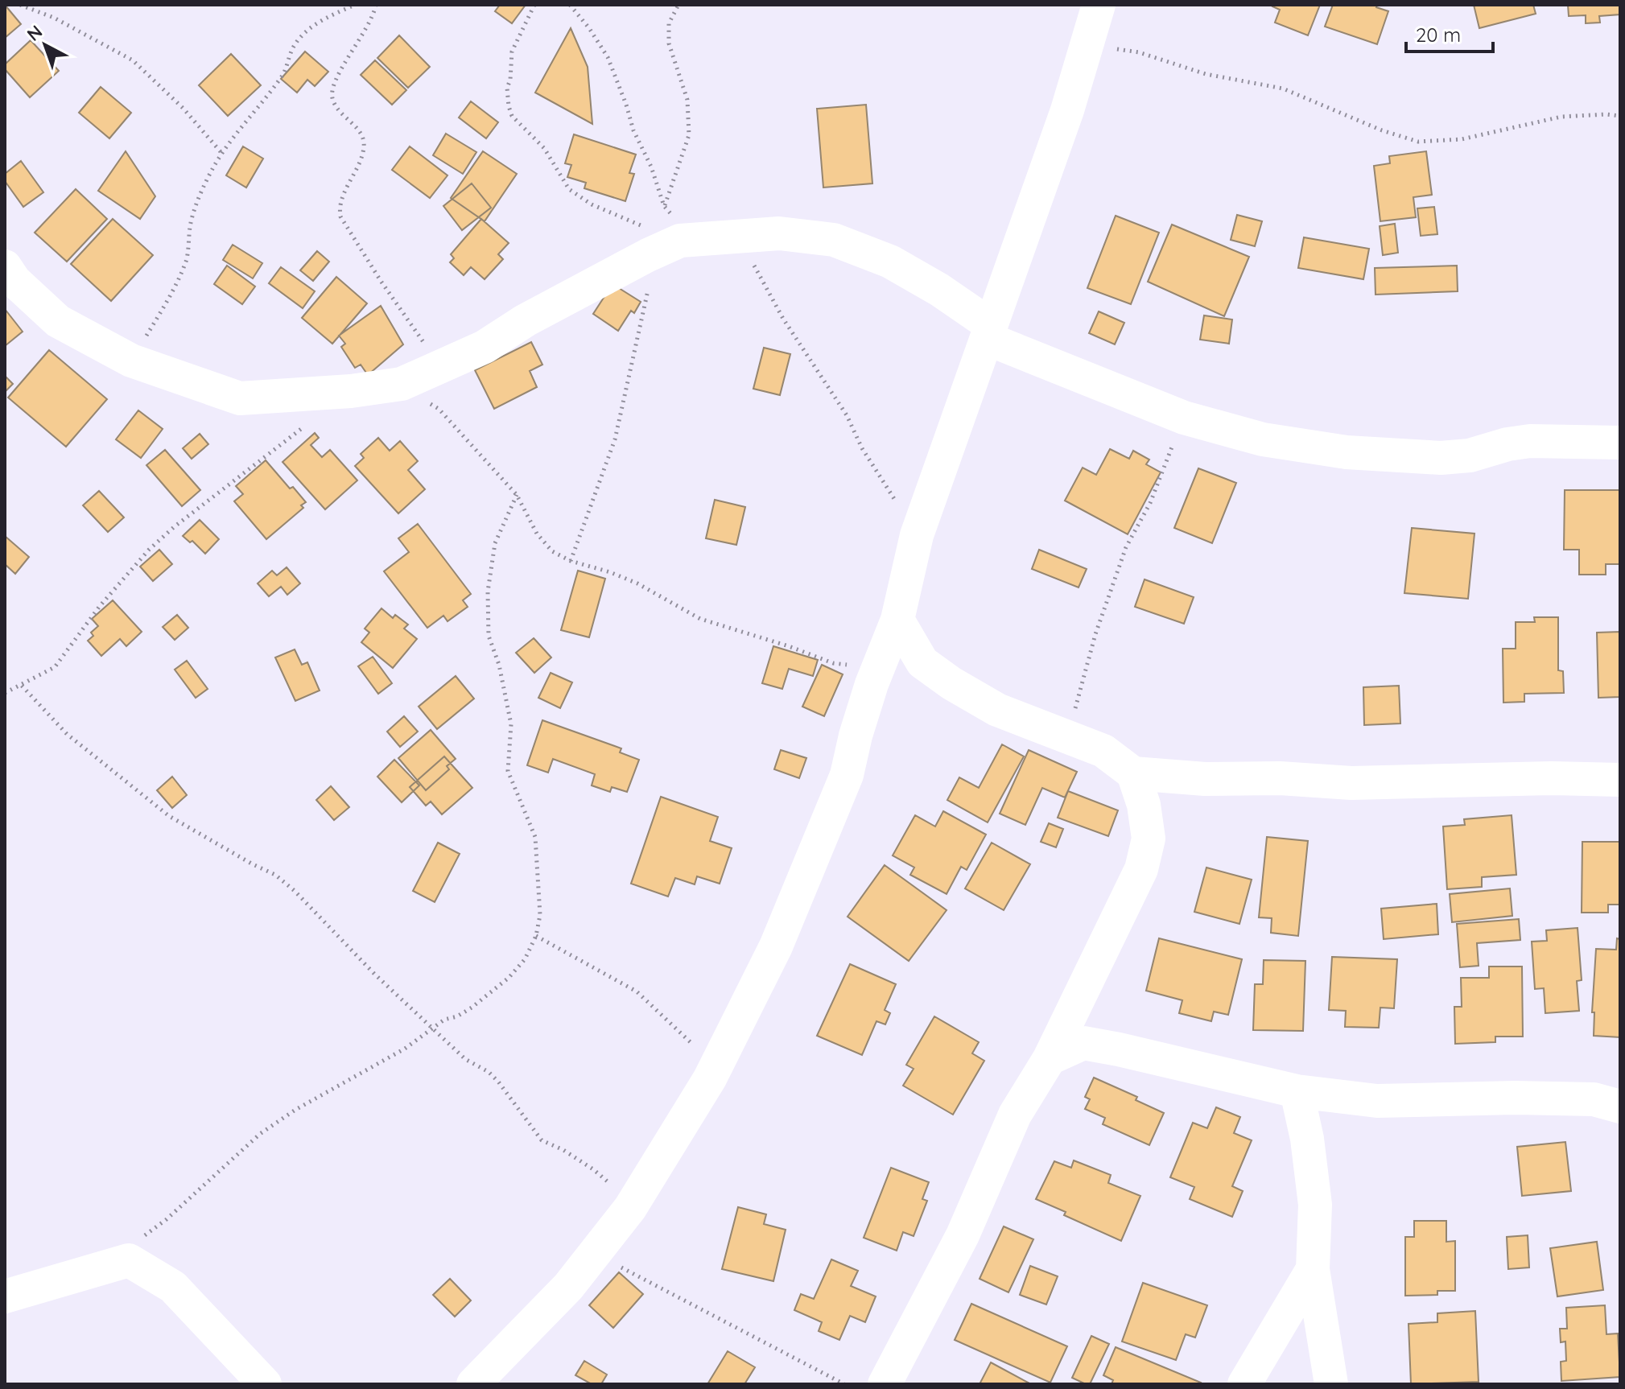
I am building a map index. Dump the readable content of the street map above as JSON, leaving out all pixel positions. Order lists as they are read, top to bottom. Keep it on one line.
{"scale_bar":"20 m","north":"top left"}
